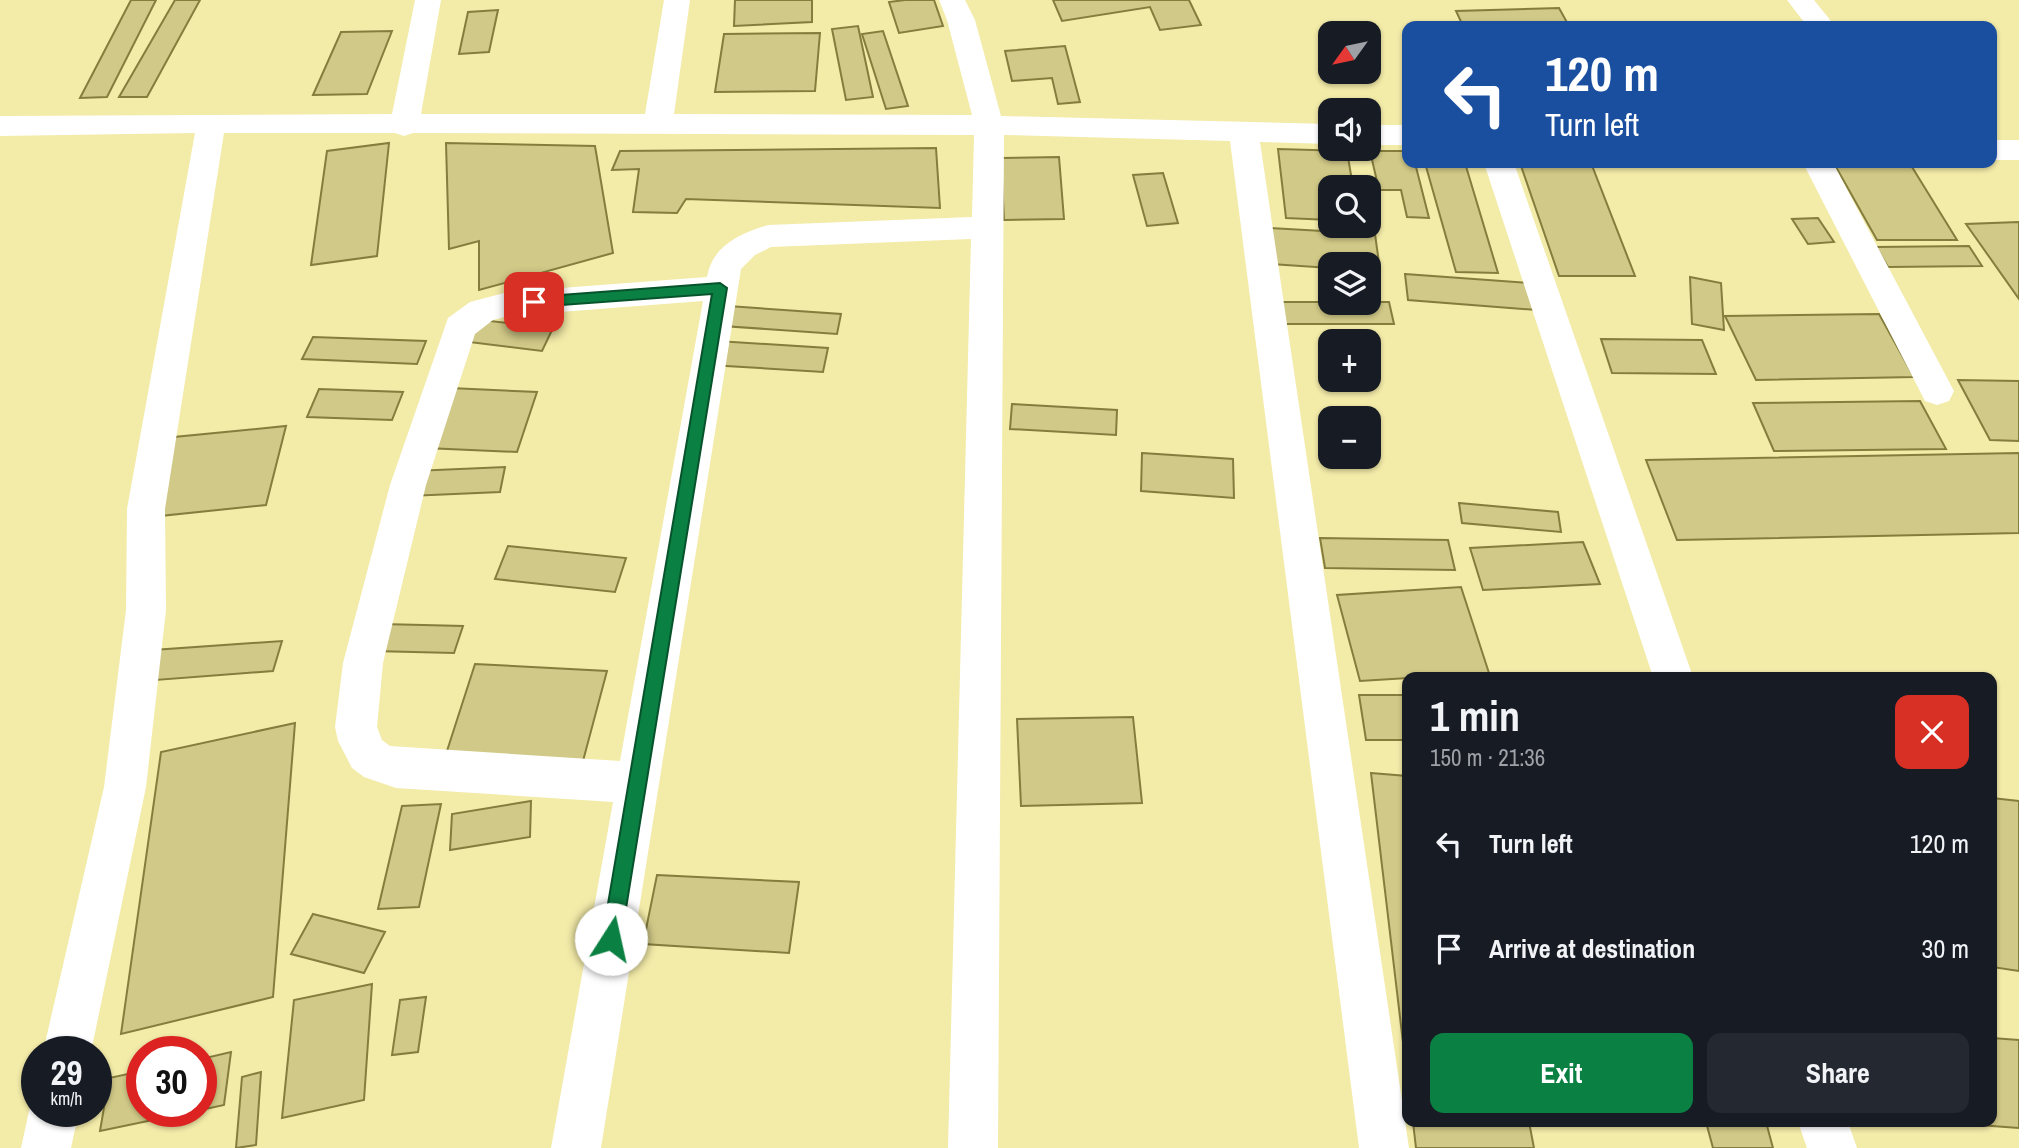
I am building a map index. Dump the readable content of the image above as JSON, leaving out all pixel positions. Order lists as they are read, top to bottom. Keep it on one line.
{"north":"bottom left","page":{"map_buttons":["+","−"],"turn":["120 m","Turn left"],"heading":["1 min","150 m · 21:36"],"list":[{"name":"Turn left","value":"120 m"},{"name":"Arrive at destination","value":"30 m"}],"buttons":["Exit","Share"],"speed":"29 km/h","limit":"30"}}
